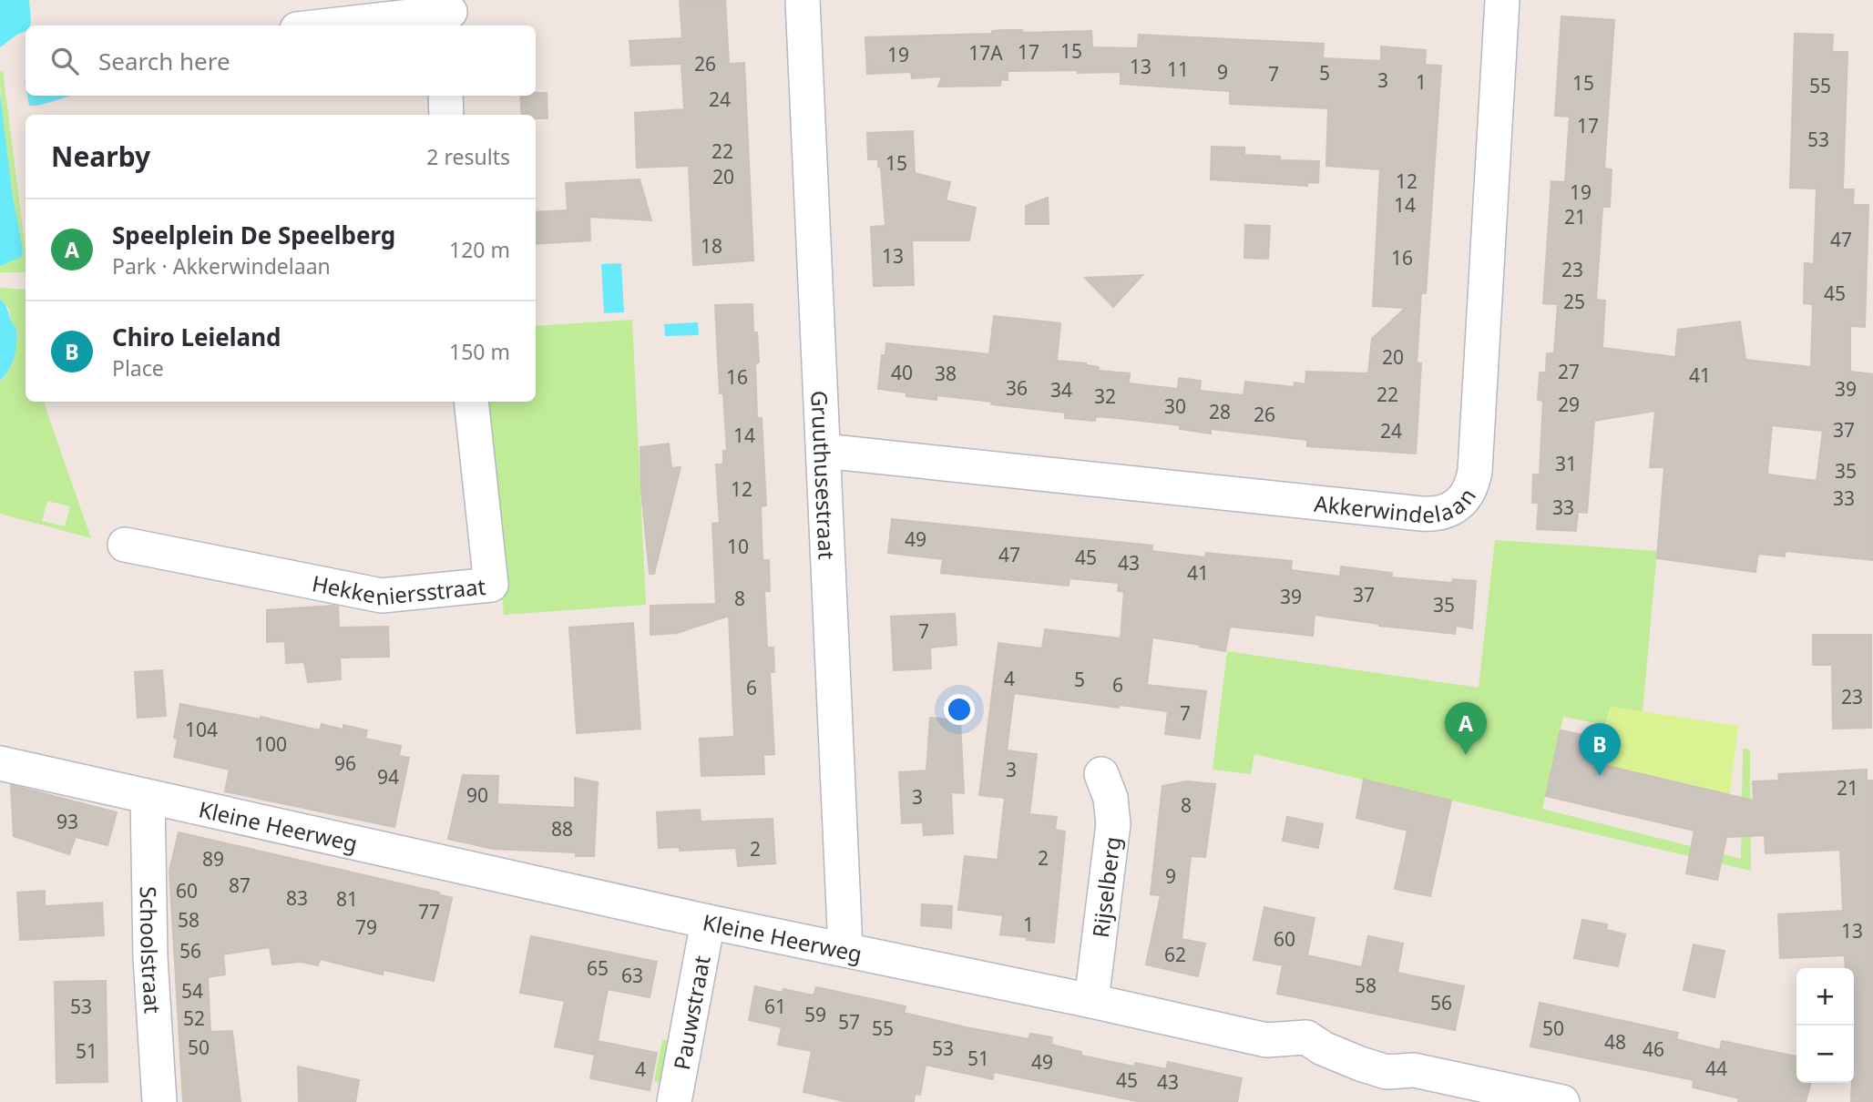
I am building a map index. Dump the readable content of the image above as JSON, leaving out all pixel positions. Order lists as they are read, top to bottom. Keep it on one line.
{"streets":{"street":["Gruuthusestraat","Akkerwindelaan","Hekkeniersstraat","Kleine Heerweg","Rijselberg","Schoolstraat","Pauwstraat"]},"crossings":[["Gruuthusestraat","Akkerwindelaan"],["Gruuthusestraat","Kleine Heerweg"],["Kleine Heerweg","Rijselberg"],["Kleine Heerweg","Schoolstraat"],["Kleine Heerweg","Pauwstraat"]],"house_numbers":["15","17","17A","19","26","13","11","9","5","7","3","1","15","55","24","17","53","22","15","20","12","19","14","21","47","18","13","16","23","45","25","20","27","40","38","41","16","36","39","34","22","32","29","30","28","26","37","24","14","31","35","12","33","33","49","10","47","45","43","41","37","39","8","35","7","4","5","6","6","23","7","104","100","96","3","94","21","90","3","8","93","88","2","2","89","9","87","60","83","81","77","58","1","79","13","60","56","62","65","63","58","54","56","53","61","59","52","57","55","50","48","50","53","46","51","51","49","44","4","45","43"],"page":{"search":"Search here","heading":["Nearby","2 results"],"list":[{"mark":"A","name":"Speelplein De Speelberg","note":"Park · Akkerwindelaan","value":"120 m"},{"mark":"B","name":"Chiro Leieland","note":"Place","value":"150 m"}],"pins":["A","B"],"map_buttons":["+","−"]}}
